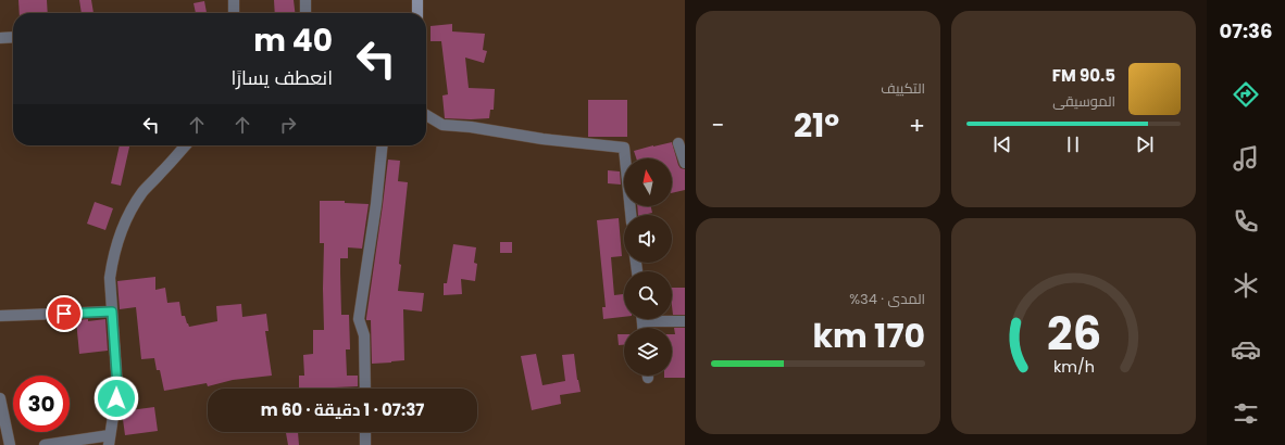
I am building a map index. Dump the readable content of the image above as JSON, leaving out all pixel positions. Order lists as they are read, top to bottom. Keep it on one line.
{"north":"top","page":{"tabs":"07:36","tile":["التكييف",["المدى · 34%","170 km"]],"turn":["40 m","انعطف يسارًا"],"song":["90.5 FM","الموسيقى"],"heat":["−","21°","+"],"limit":"30","trip":"07:37 · 1 دقيقة · 60 m","gauge":["26","km/h"]}}
